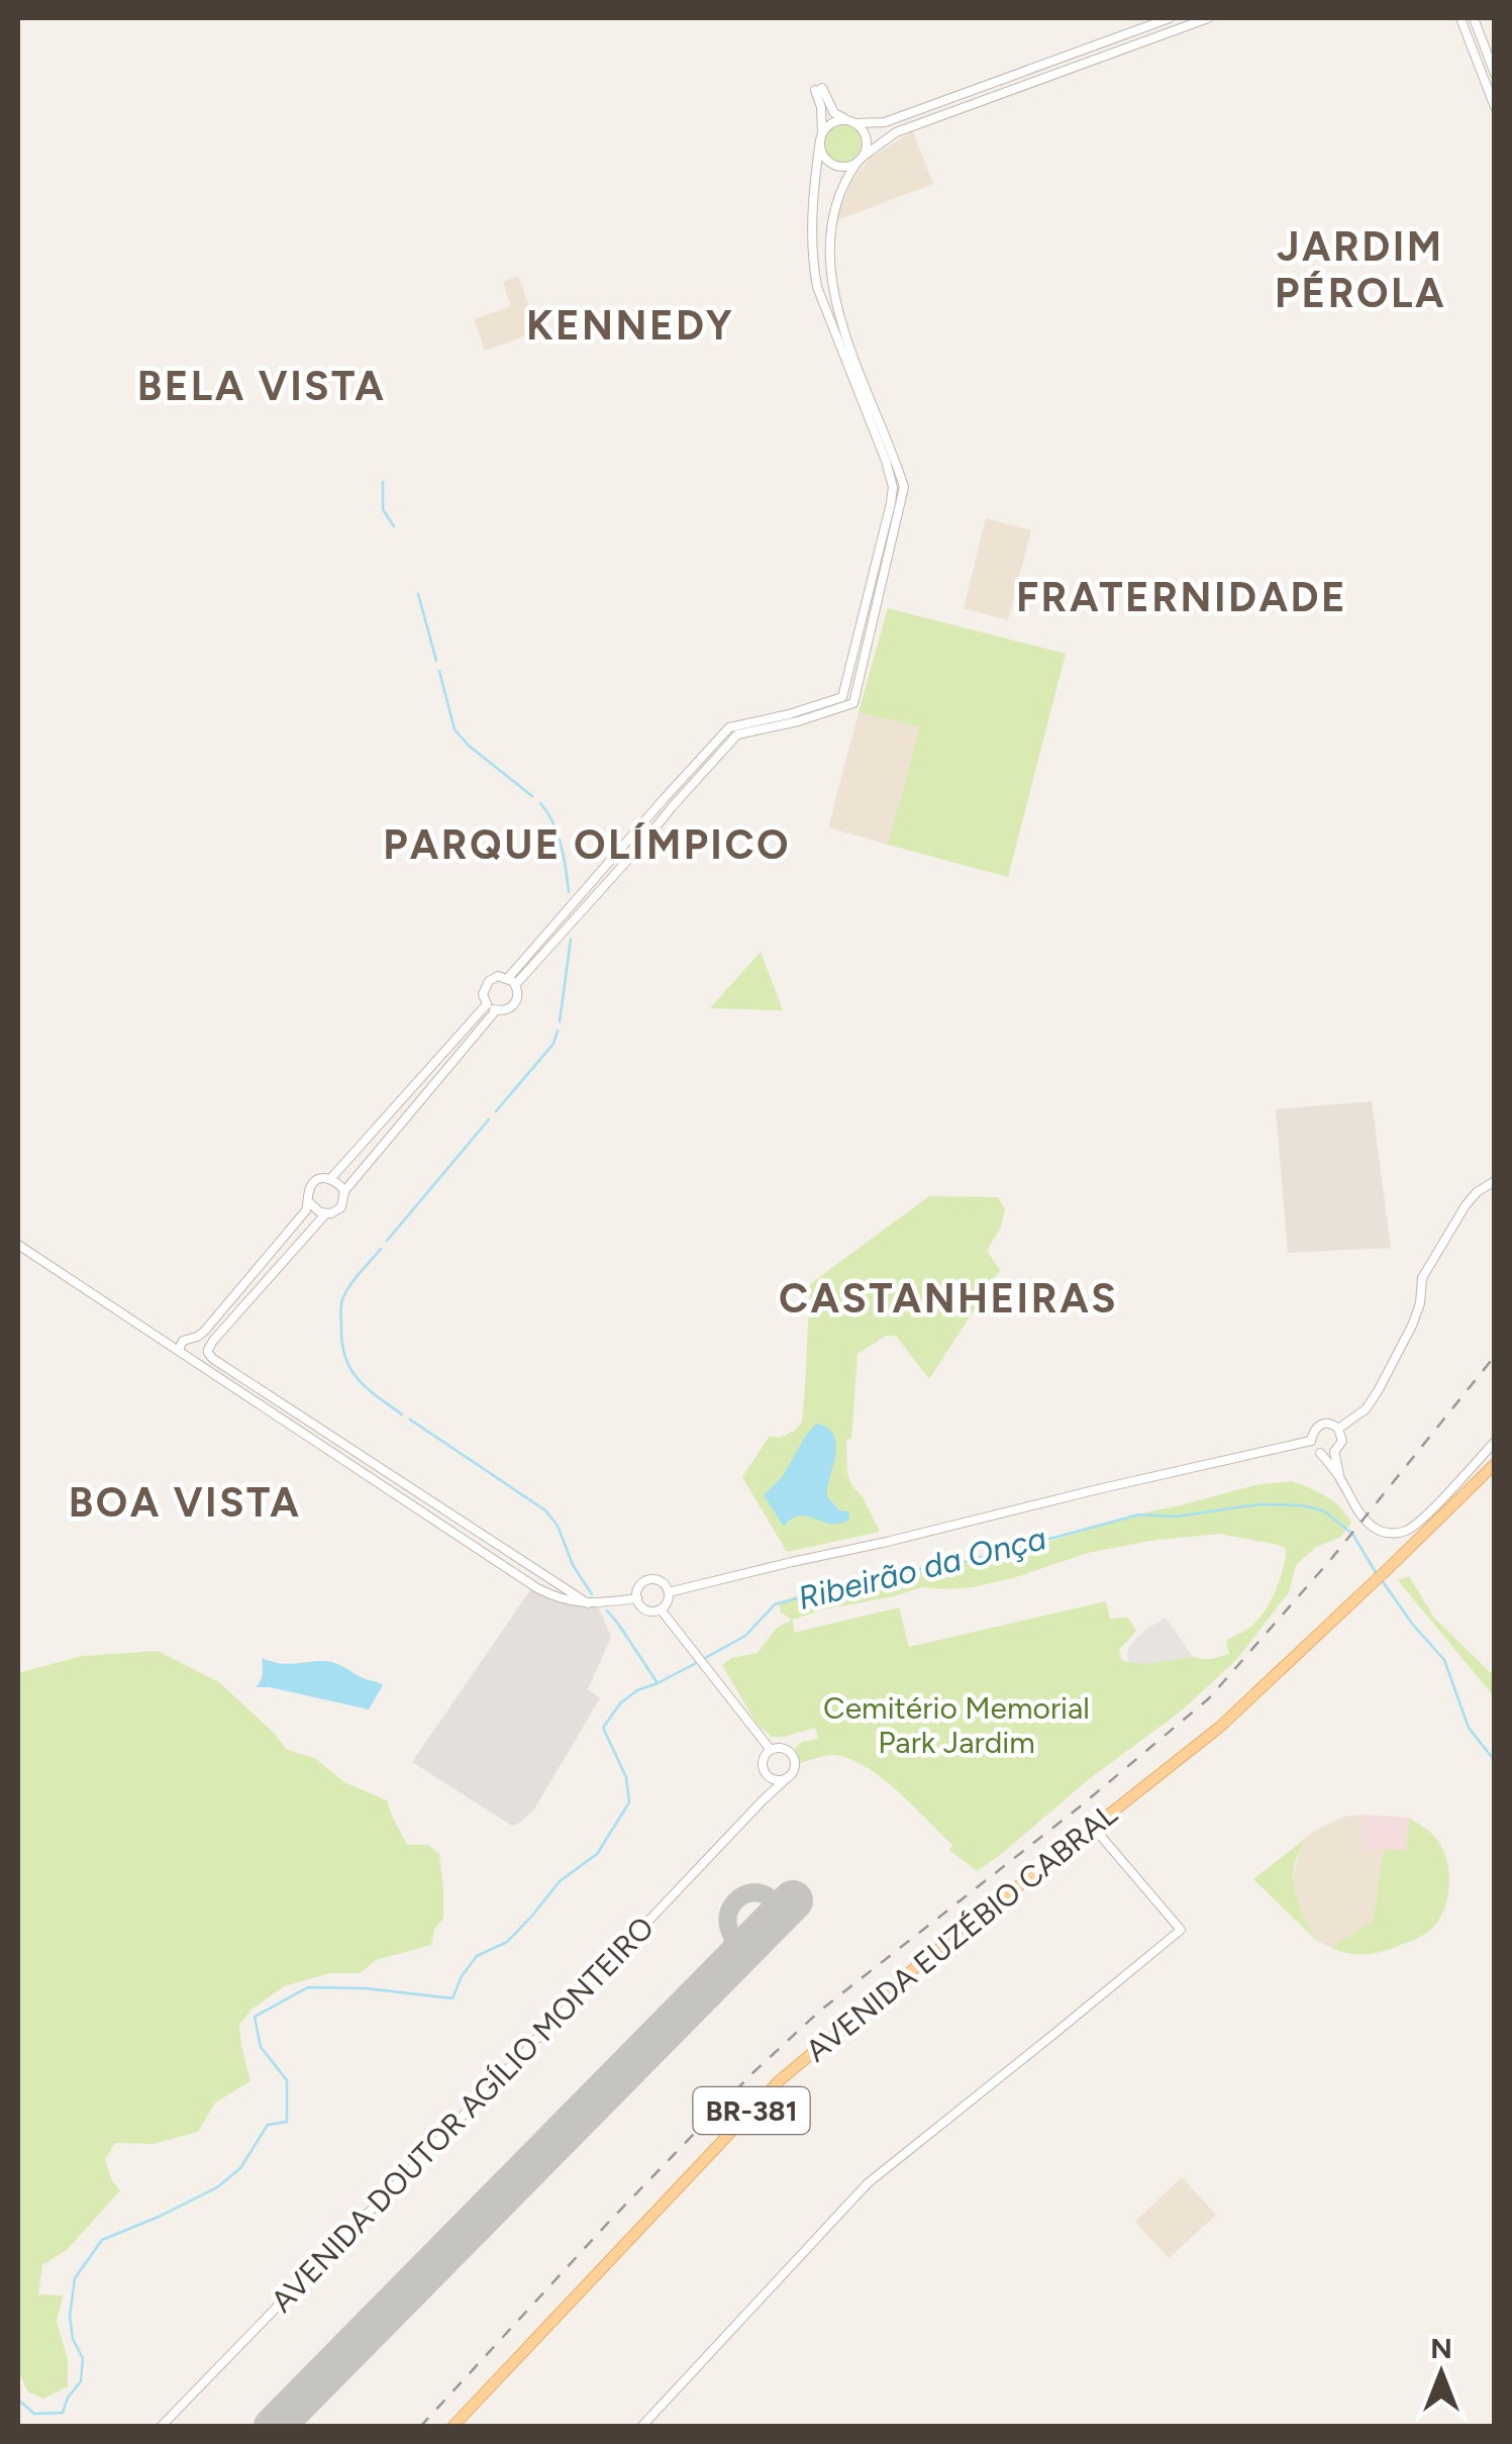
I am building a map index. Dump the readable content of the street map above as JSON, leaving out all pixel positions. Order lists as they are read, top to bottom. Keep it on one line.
{"streets":{"main road":["AVENIDA EUZÉBIO CABRAL","BR-381"],"street":["AVENIDA DOUTOR AGÍLIO MONTEIRO"]},"districts":["JARDIM PÉROLA","KENNEDY","BELA VISTA","FRATERNIDADE","PARQUE OLÍMPICO","CASTANHEIRAS","BOA VISTA"],"water":["Ribeirão da Onça"],"parks":["Cemitério Memorial Park Jardim"],"north":"top"}
